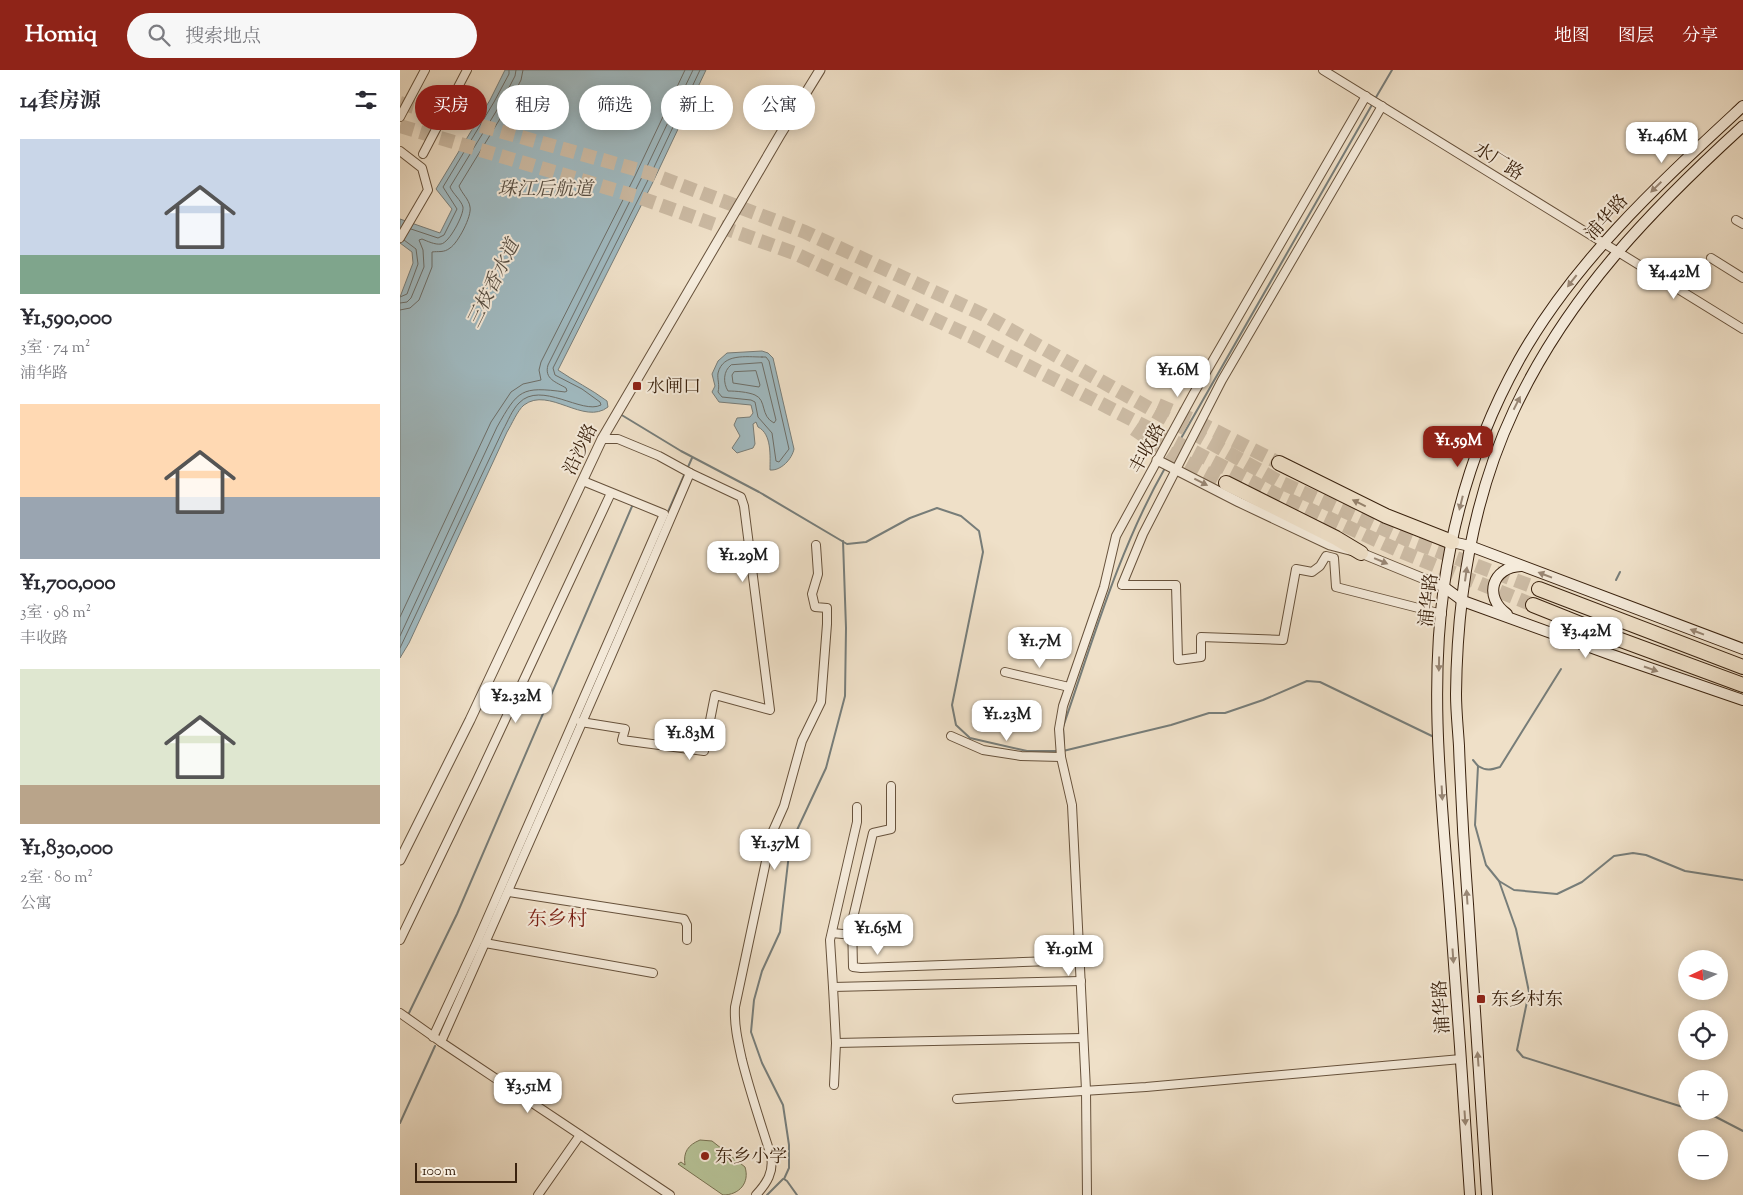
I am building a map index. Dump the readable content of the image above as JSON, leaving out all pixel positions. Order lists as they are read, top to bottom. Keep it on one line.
{"streets":{"main road":["浦华路"],"street":["水厂路","丰收路","沿沙路"]},"crossings":[["水厂路","浦华路"],["水厂路","丰收路"]],"districts":["东乡村"],"water":["珠江后航道","三枝香水道"],"places":{"transit":["水闸口","东乡村东"],"other":["东乡小学"]},"scale_bar":"100 m","north":"left","page":{"header":"Homiq","search":"搜索地点","nav":["地图","图层","分享"],"heading":"14套房源","chip":["买房","租房","筛选","新上","公寓"],"price":["¥1.46M","¥4.42M","¥1.6M","¥1.59M","¥1.29M","¥3.42M","¥1.7M","¥2.32M","¥1.23M","¥1.83M","¥1.37M","¥1.65M","¥1.91M","¥3.51M"],"list":[{"name":"¥1,590,000","note":"3室 · 74 m² · 浦华路"},{"name":"¥1,700,000","note":"3室 · 98 m² · 丰收路"},{"name":"¥1,830,000","note":"2室 · 80 m² · 公寓"}],"map_buttons":["+","−"],"scale":"100 m"}}
